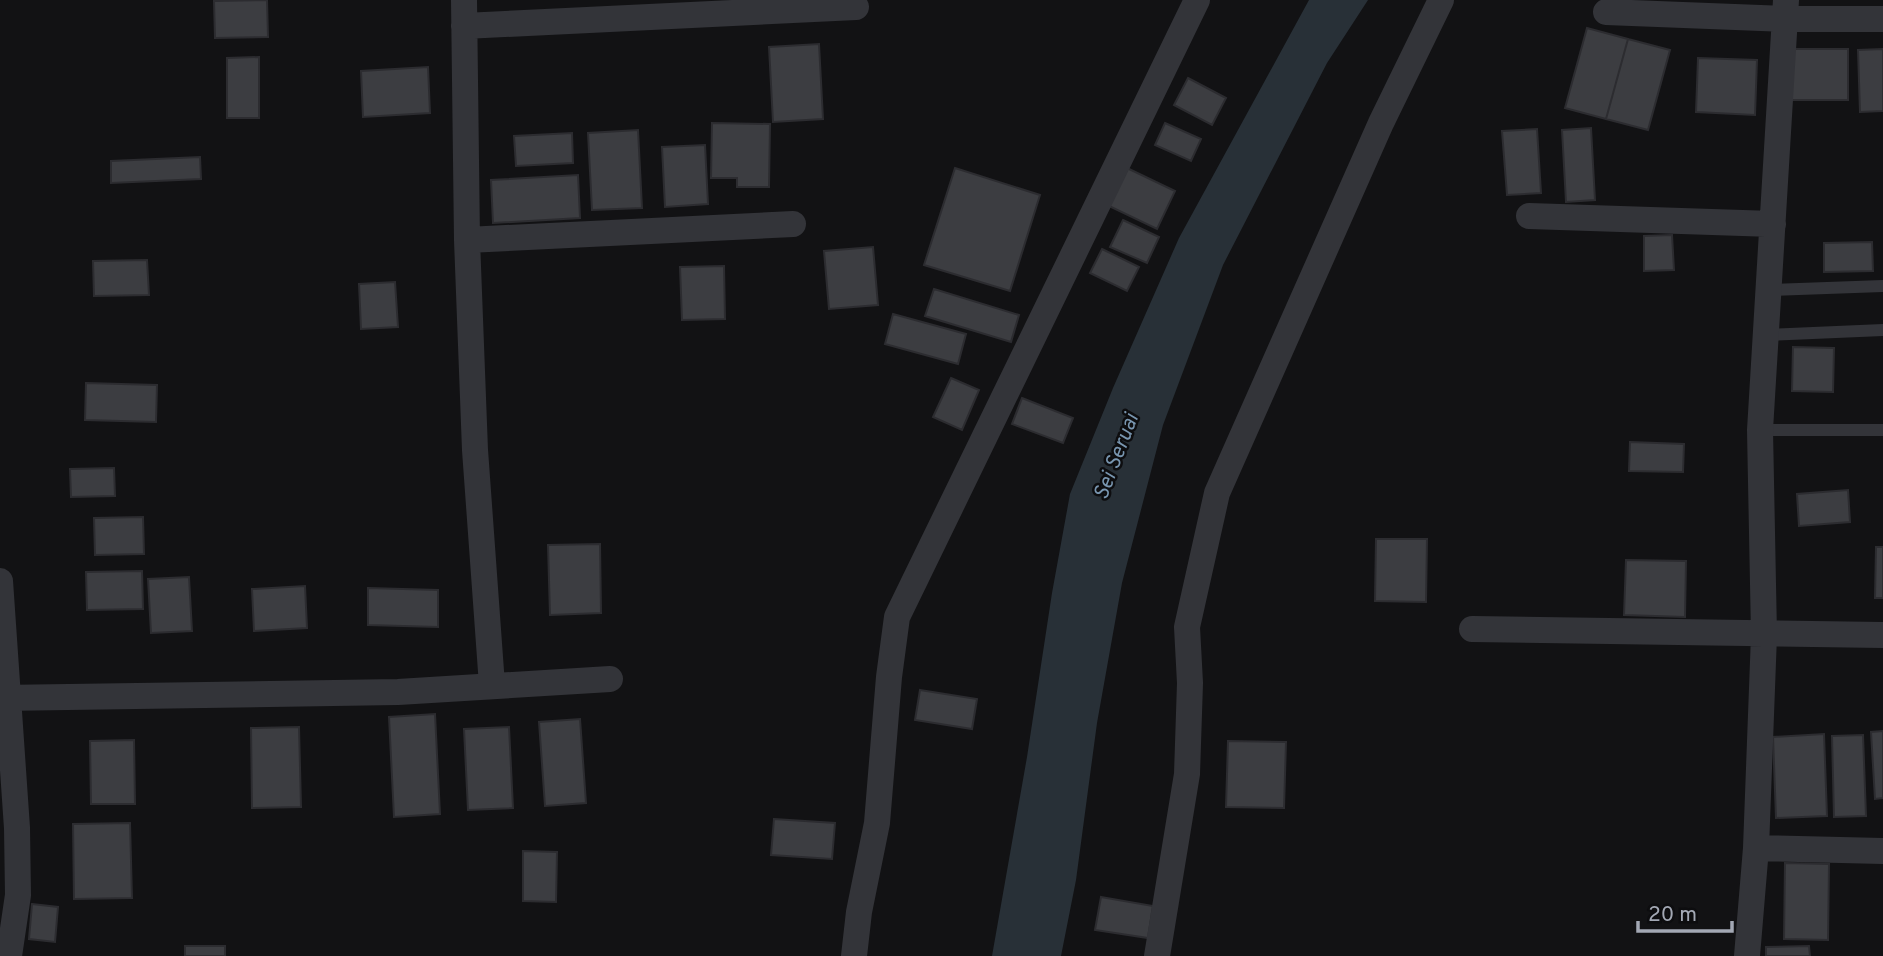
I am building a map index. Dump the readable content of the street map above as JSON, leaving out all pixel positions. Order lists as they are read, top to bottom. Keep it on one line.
{"water":["Sei Seruai"],"scale_bar":"20 m"}
